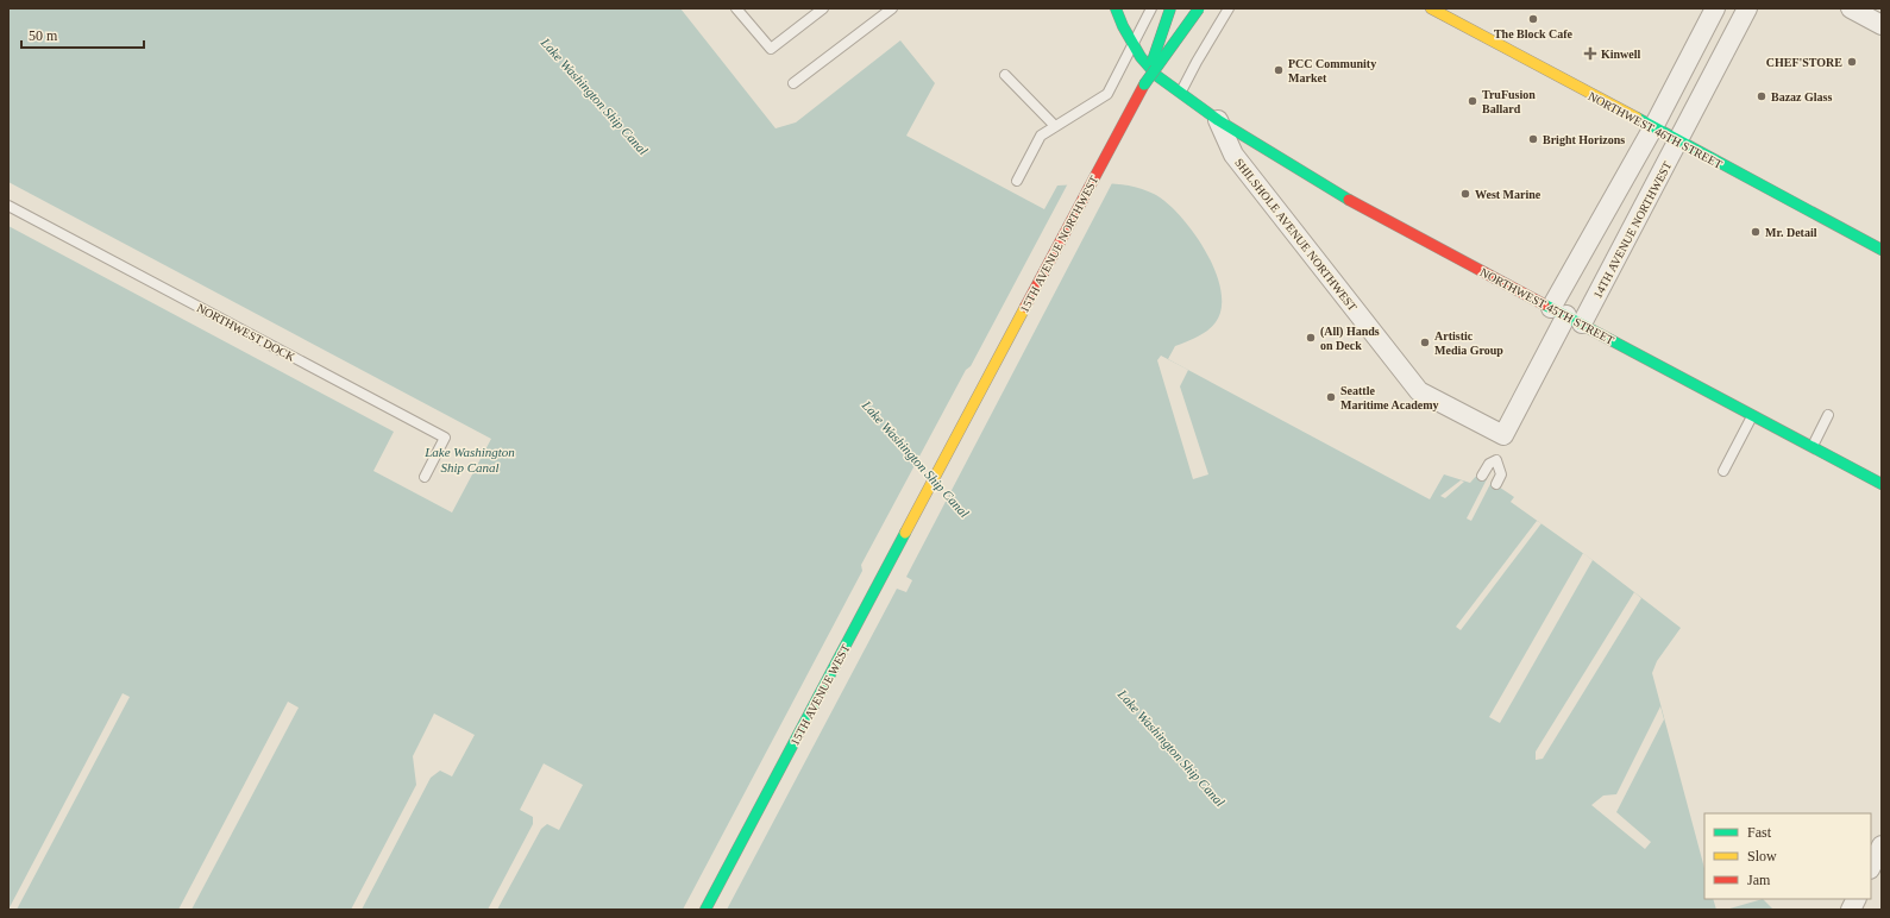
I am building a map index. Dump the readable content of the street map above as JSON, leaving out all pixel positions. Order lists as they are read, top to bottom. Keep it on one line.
{"streets":{"street":["NORTHWEST 46TH STREET","14TH AVENUE NORTHWEST","SHILSHOLE AVENUE NORTHWEST","15TH AVENUE NORTHWEST","NORTHWEST 45TH STREET","15TH AVENUE WEST"],"lane":["NORTHWEST DOCK"]},"crossings":[["NORTHWEST 46TH STREET","14TH AVENUE NORTHWEST"],["14TH AVENUE NORTHWEST","SHILSHOLE AVENUE NORTHWEST"],["14TH AVENUE NORTHWEST","NORTHWEST 45TH STREET"],["SHILSHOLE AVENUE NORTHWEST","NORTHWEST 45TH STREET"],["15TH AVENUE NORTHWEST","15TH AVENUE WEST"]],"water":["Lake Washington Ship Canal"],"places":{"other":["The Block Cafe","CHEF'STORE","PCC Community Market","Bazaz Glass","TruFusion Ballard","Bright Horizons","West Marine","Mr. Detail","(All) Hands on Deck","Artistic Media Group","Seattle Maritime Academy"],"health":["Kinwell"]},"legend":["Fast","Slow","Jam"],"scale_bar":"50 m"}
